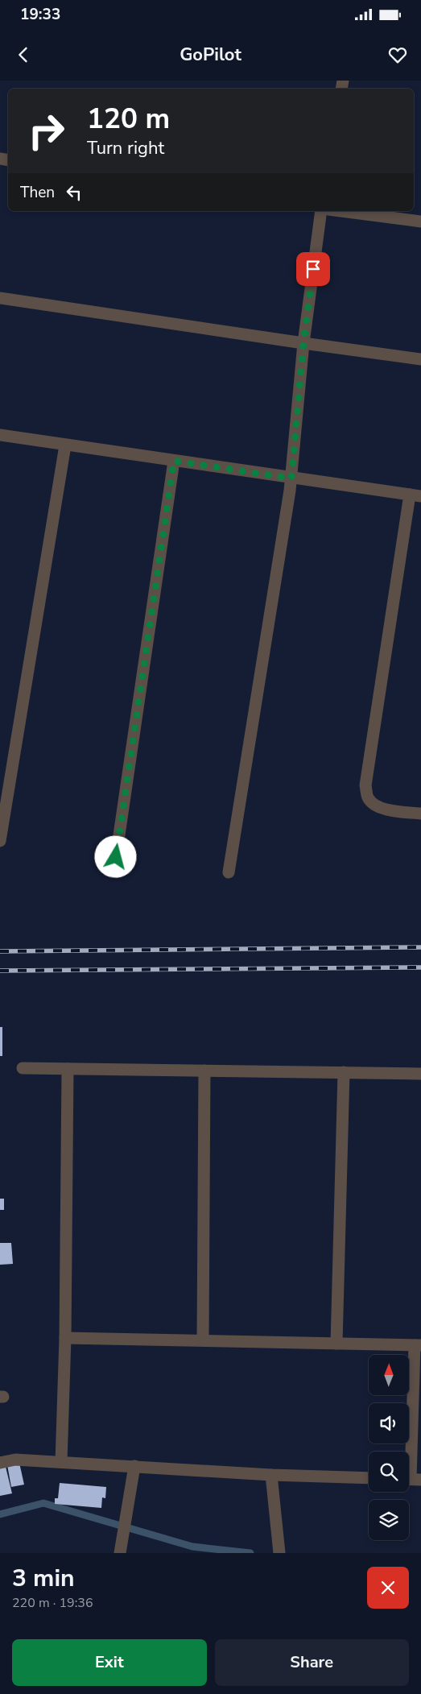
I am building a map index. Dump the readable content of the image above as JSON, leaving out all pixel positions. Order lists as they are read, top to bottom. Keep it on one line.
{"north":"top","page":{"status":"19:33","header":"GoPilot","turn":["120 m","Turn right"],"then":"Then","heading":["3 min","220 m · 19:36"],"buttons":["Exit","Share"]}}
